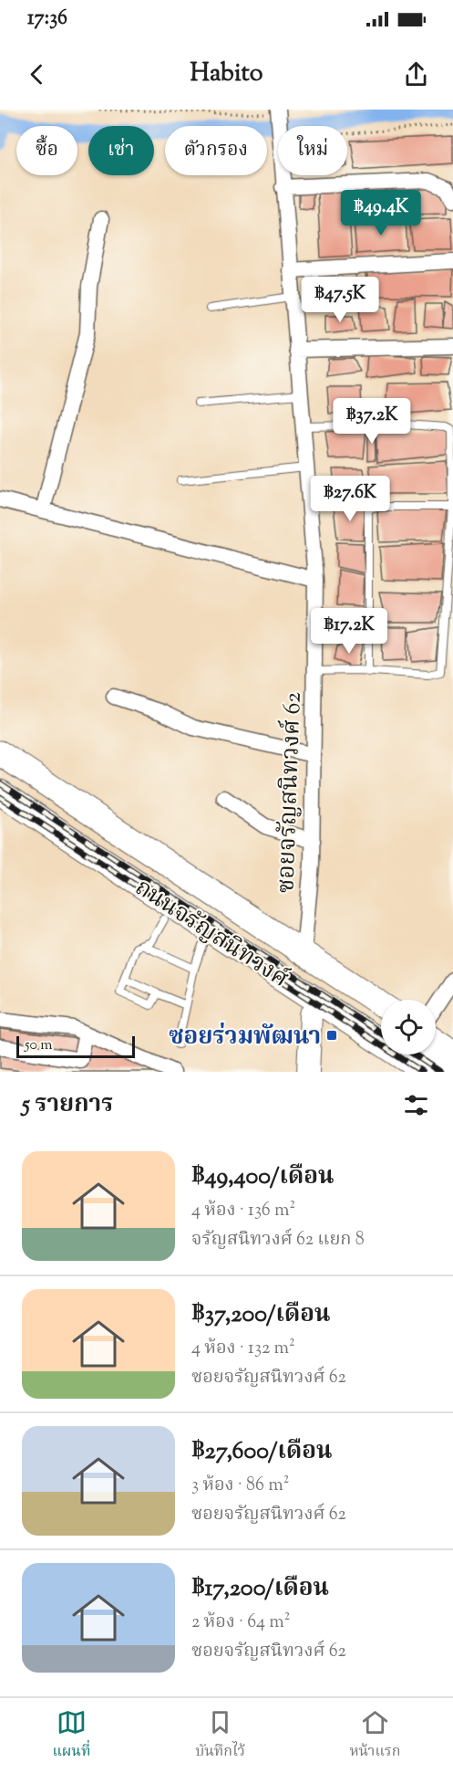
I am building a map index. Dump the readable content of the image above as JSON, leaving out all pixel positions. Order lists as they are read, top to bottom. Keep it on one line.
{"streets":{"main road":["ถนนจรัญสนิทวงศ์"],"street":["ซอยจรัญสนิทวงศ์ 62"]},"crossings":[["ซอยจรัญสนิทวงศ์ 62","ถนนจรัญสนิทวงศ์"]],"places":{"transit":["ซอยร่วมพัฒนา"]},"scale_bar":"50 m","page":{"status":"17:36","header":"Habito","chip":["ซื้อ","เช่า","ตัวกรอง","ใหม่"],"price":["฿49.4K","฿47.5K","฿37.2K","฿27.6K","฿17.2K"],"scale":"50 m","heading":"5 รายการ","list":[{"name":"฿49,400/เดือน","note":"4 ห้อง · 136 m² · จรัญสนิทวงศ์ 62 แยก 8"},{"name":"฿37,200/เดือน","note":"4 ห้อง · 132 m² · ซอยจรัญสนิทวงศ์ 62"},{"name":"฿27,600/เดือน","note":"3 ห้อง · 86 m² · ซอยจรัญสนิทวงศ์ 62"},{"name":"฿17,200/เดือน","note":"2 ห้อง · 64 m² · ซอยจรัญสนิทวงศ์ 62"}],"tabs":["แผนที่","บันทึกไว้","หน้าแรก"]}}
